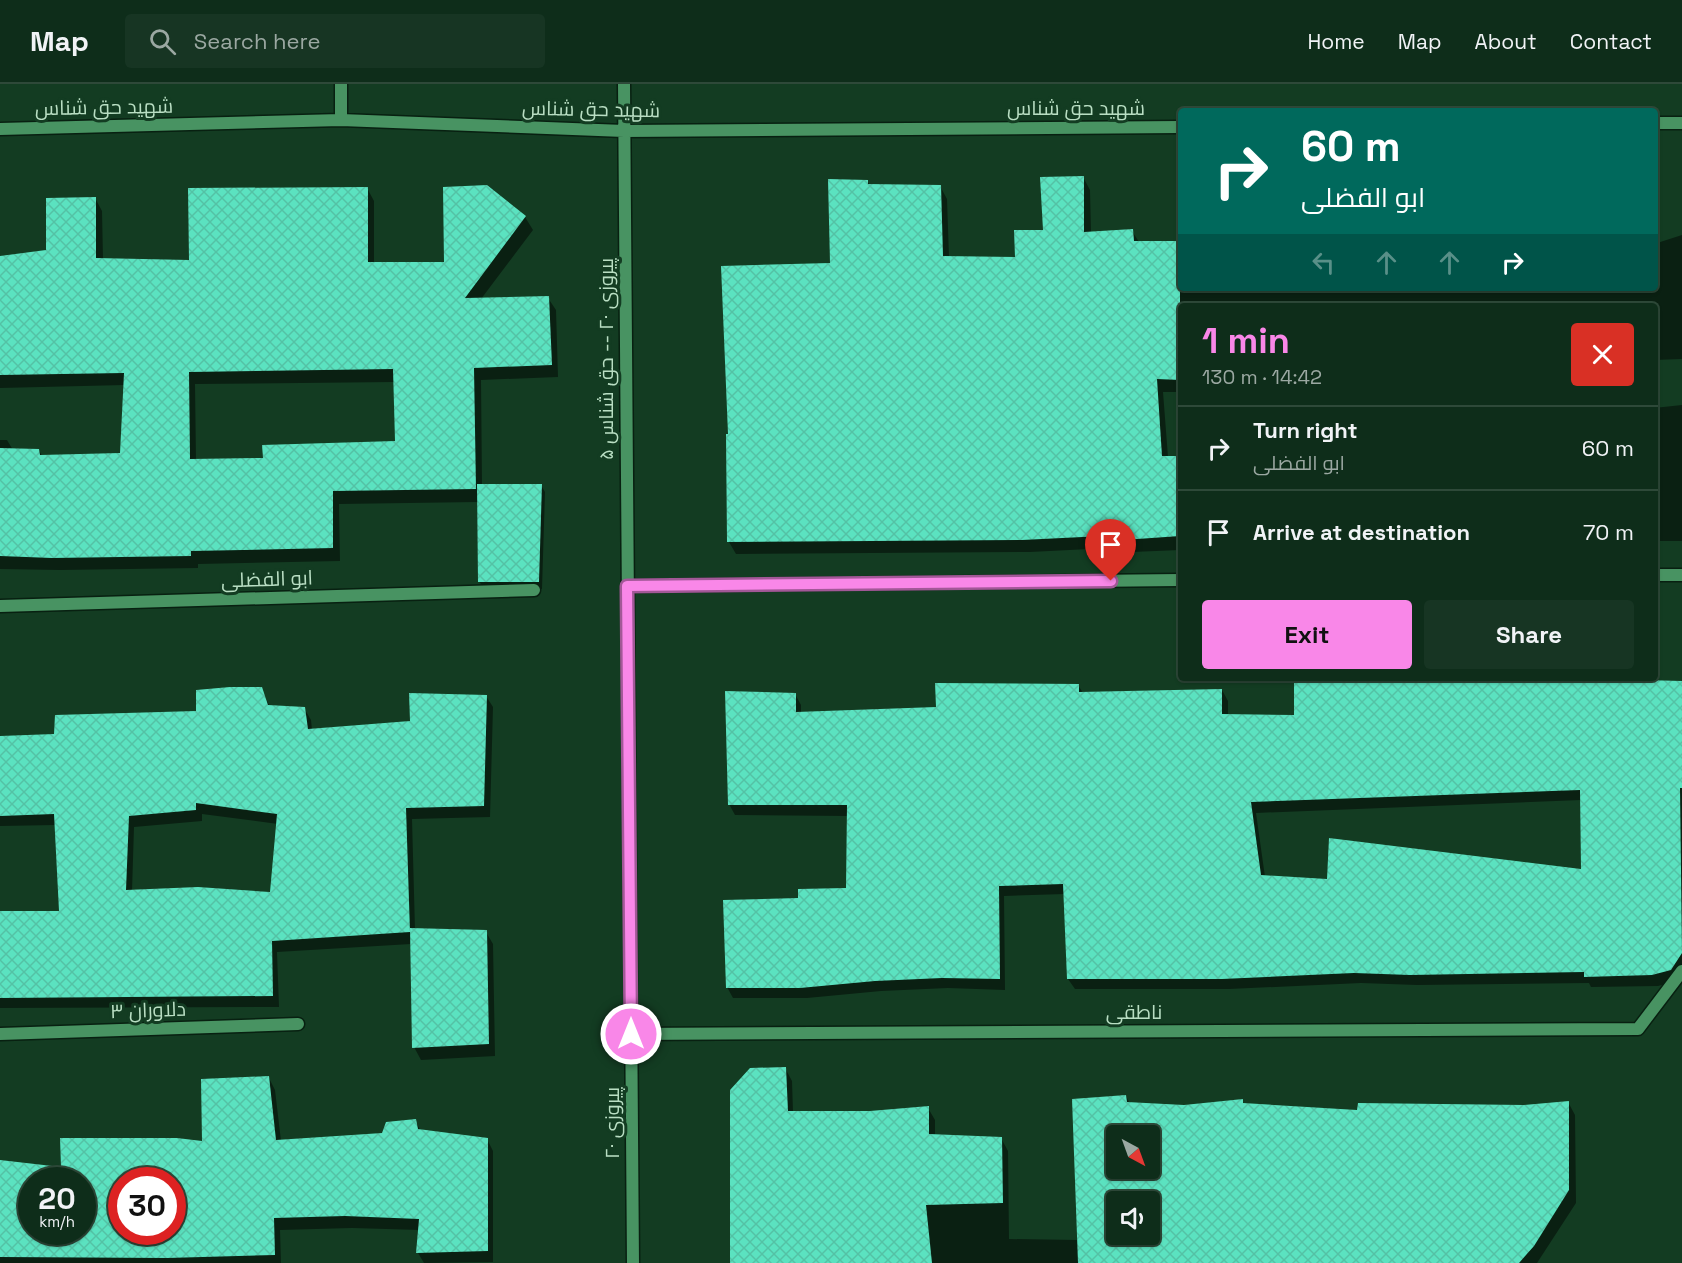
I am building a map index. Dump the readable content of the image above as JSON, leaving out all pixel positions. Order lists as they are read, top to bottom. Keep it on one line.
{"streets":{"street":["شهید حق شناس","پیروزی ۲۰ -- حق شناس ۵","ابو الفضلی","دلاوران ۳","ناطقی","پیروزی ۲۰"]},"crossings":[["شهید حق شناس","پیروزی ۲۰ -- حق شناس ۵"],["پیروزی ۲۰ -- حق شناس ۵","پیروزی ۲۰"],["ناطقی","پیروزی ۲۰"]],"north":"bottom right","page":{"header":"Map","search":"Search here","nav":["Home","Map","About","Contact"],"turn":["60 m","ابو الفضلی"],"heading":["1 min","130 m · 14:42"],"list":[{"name":"Turn right","note":"ابو الفضلی","value":"60 m"},{"name":"Arrive at destination","value":"70 m"}],"buttons":["Exit","Share"],"speed":"20 km/h","limit":"30"}}
